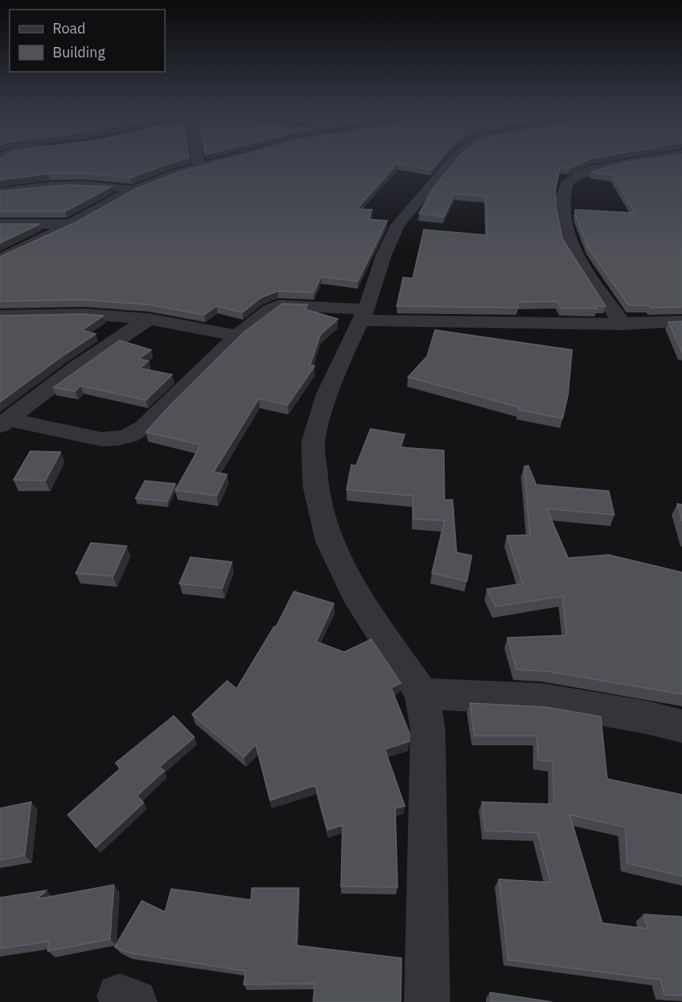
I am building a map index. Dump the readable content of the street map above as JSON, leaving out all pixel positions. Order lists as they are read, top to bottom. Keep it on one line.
{"legend":["Road","Building"]}
